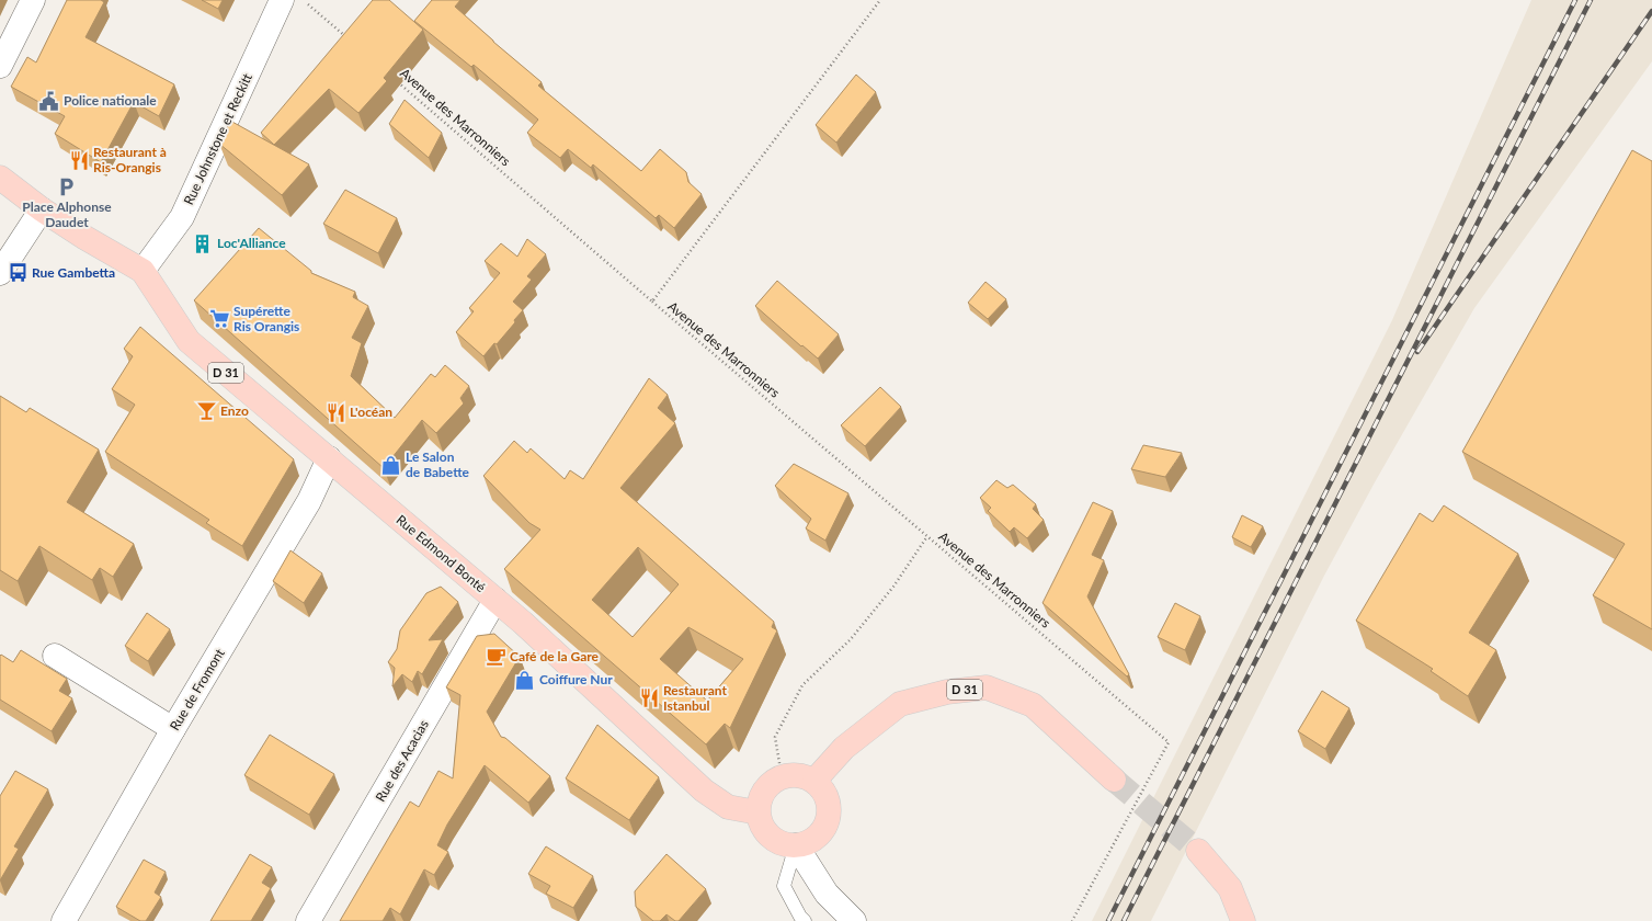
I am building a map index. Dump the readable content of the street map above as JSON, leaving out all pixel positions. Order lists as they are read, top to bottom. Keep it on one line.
{"streets":{"main road":["D 31","Rue Edmond Bonté"],"street":["Rue Johnstone et Reckitt","Rue de Fromont","Rue des Acacias"],"path":["Avenue des Marronniers"]},"crossings":[["Rue Johnstone et Reckitt","D 31"],["Rue Johnstone et Reckitt","Rue Edmond Bonté"],["D 31","Rue Edmond Bonté"],["Rue Edmond Bonté","Rue de Fromont"],["Rue Edmond Bonté","Rue des Acacias"]],"places":{"public building":["Police nationale"],"restaurant":["Restaurant à Ris-Orangis","L'océan","Restaurant Istanbul"],"parking":["Place Alphonse Daudet"],"building":["Loc'Alliance"],"bus stop":["Rue Gambetta"],"supermarket":["Supérette Ris Orangis"],"bar":["Enzo"],"shop":["Le Salon de Babette","Coiffure Nur"],"cafe":["Café de la Gare"]}}
